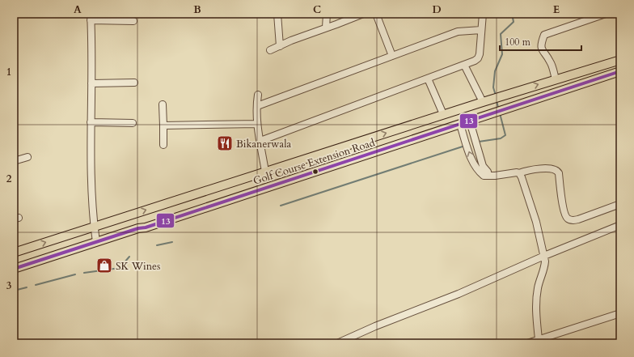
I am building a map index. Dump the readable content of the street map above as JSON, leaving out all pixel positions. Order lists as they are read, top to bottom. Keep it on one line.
{"streets":{"main road":["Golf Course Extension Road"]},"places":{"restaurant":["Bikanerwala"],"shop":["SK Wines"]},"lines":["transit line 13"],"scale_bar":"100 m","grid":{"columns":["A","B","C","D","E"],"rows":["1","2","3"]}}
